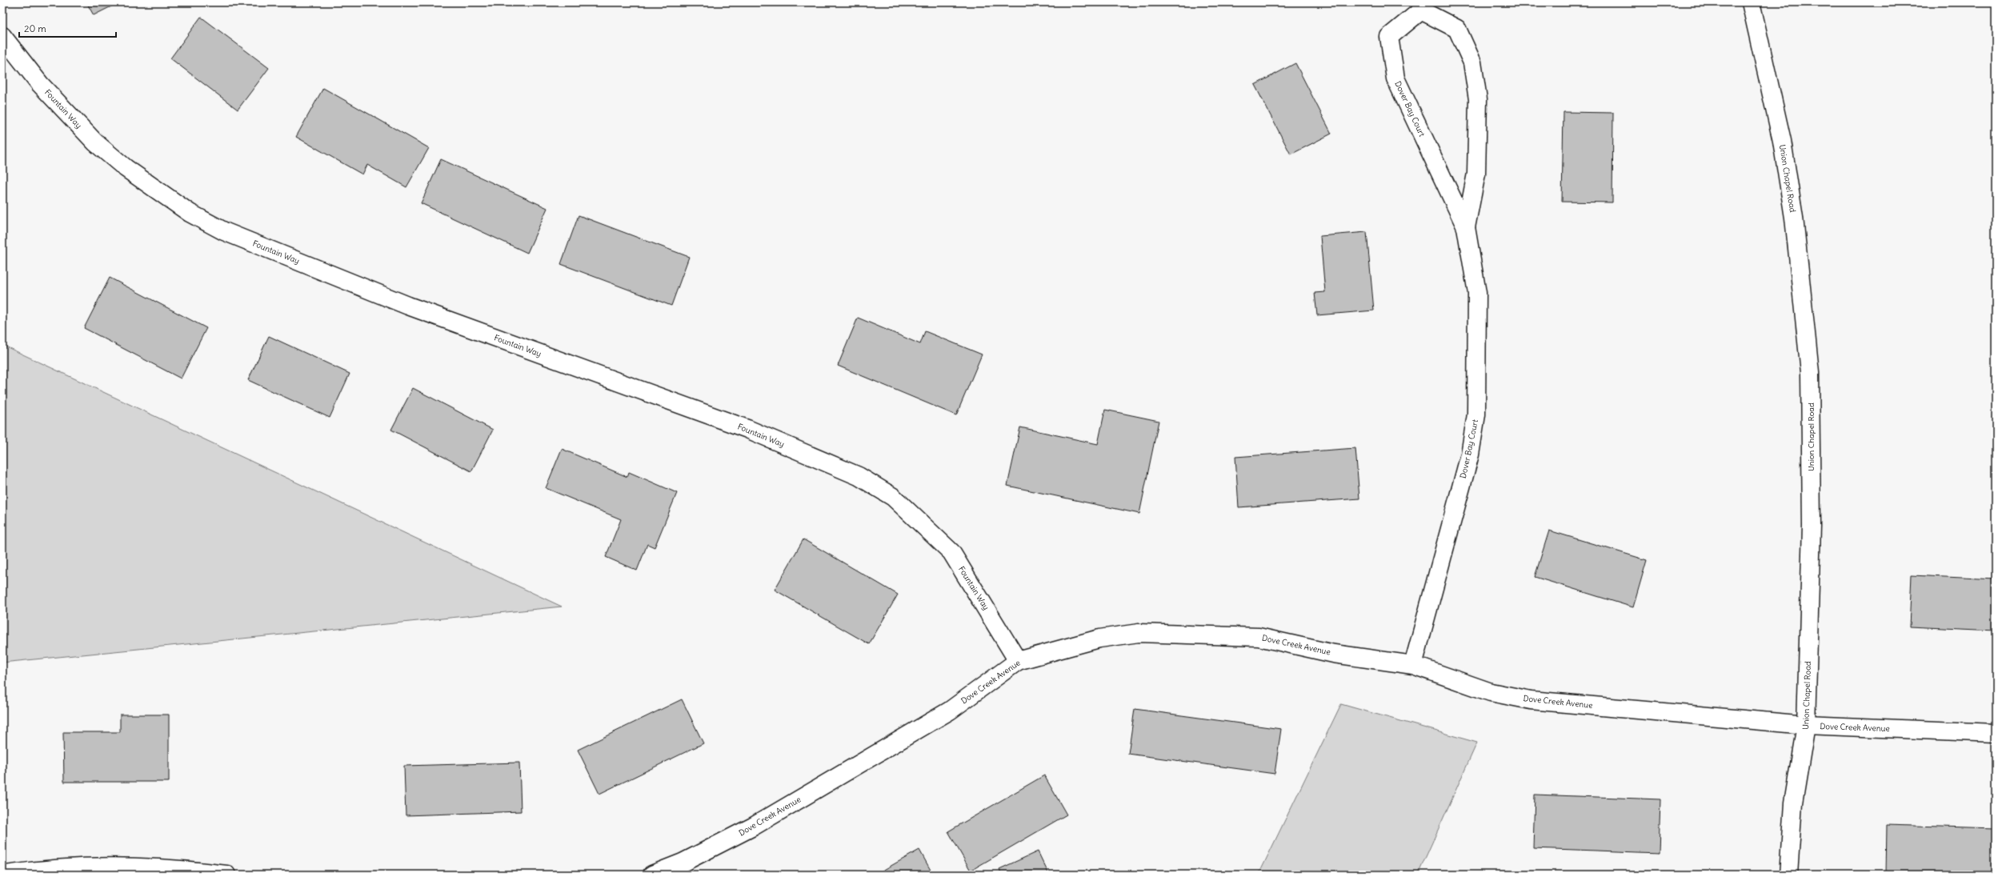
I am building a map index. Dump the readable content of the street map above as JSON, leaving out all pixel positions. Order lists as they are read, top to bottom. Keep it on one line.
{"streets":{"street":["Fountain Way","Dover Bay Court","Union Chapel Road","Dove Creek Avenue"]},"crossings":[["Fountain Way","Dove Creek Avenue"],["Dover Bay Court","Dove Creek Avenue"],["Union Chapel Road","Dove Creek Avenue"]],"scale_bar":"20 m"}
